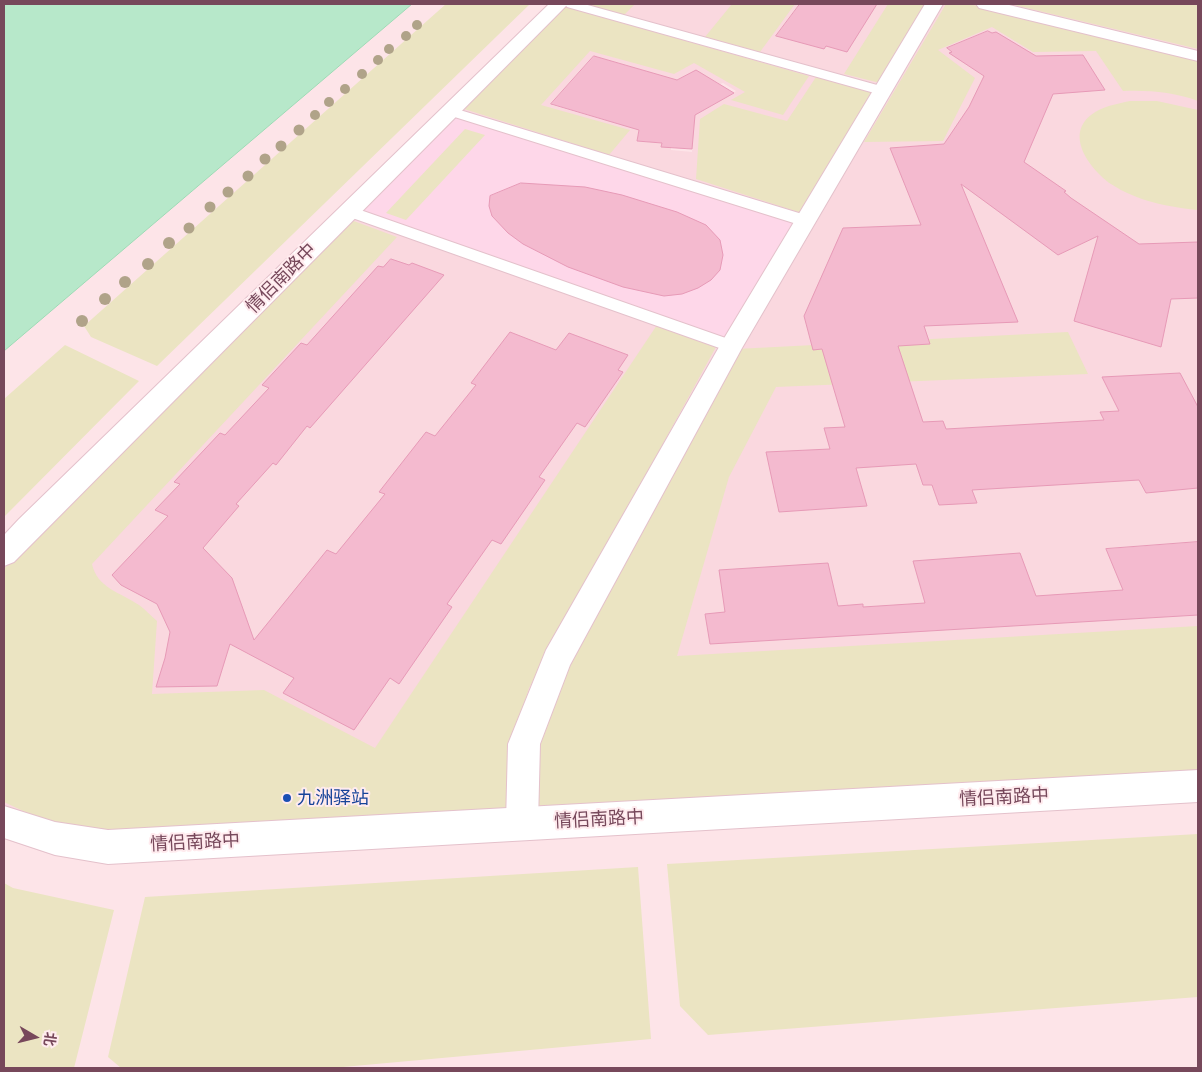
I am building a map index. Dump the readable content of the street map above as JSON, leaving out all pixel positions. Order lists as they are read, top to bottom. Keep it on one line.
{"streets":{"street":["情侣南路中"]},"places":["九洲驿站"],"north":"right"}
